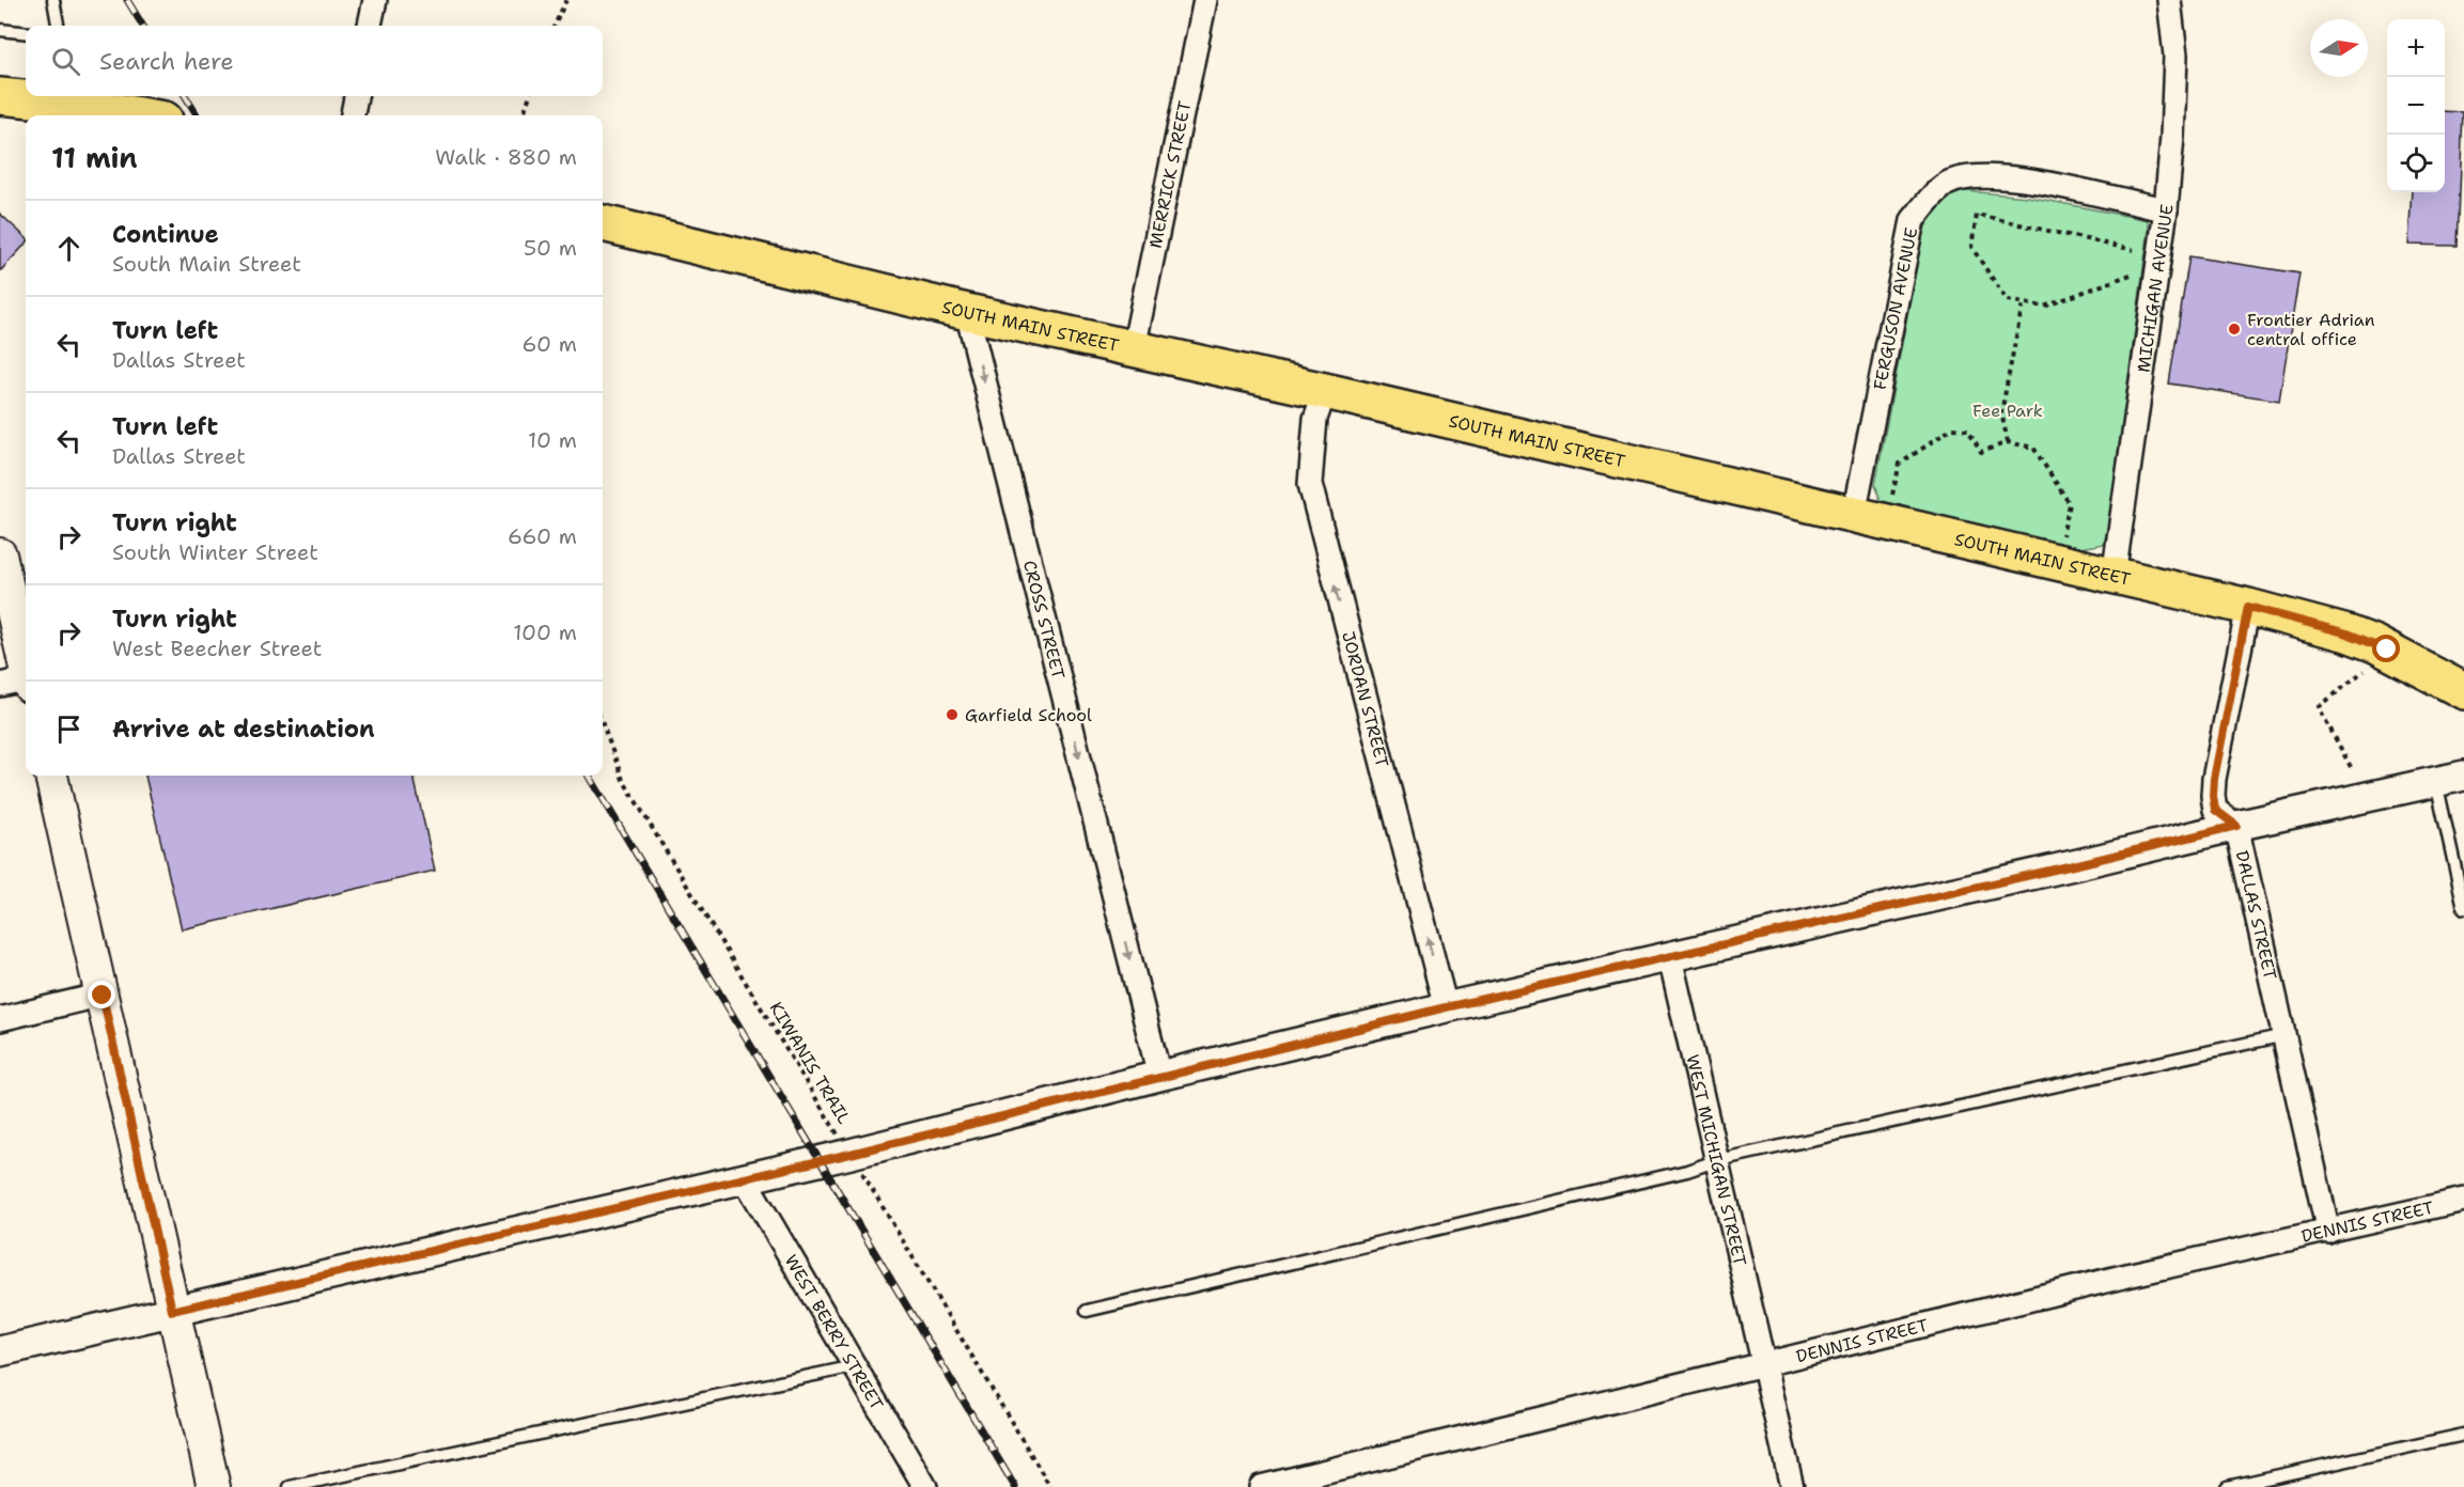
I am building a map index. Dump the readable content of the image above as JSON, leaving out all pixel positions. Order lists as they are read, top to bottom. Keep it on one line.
{"streets":{"main road":["SOUTH MAIN STREET"],"street":["MERRICK STREET","MICHIGAN AVENUE","FERGUSON AVENUE","CROSS STREET","JORDAN STREET","DALLAS STREET","WEST MICHIGAN STREET","DENNIS STREET","WEST BERRY STREET"],"path":["KIWANIS TRAIL"]},"crossings":[["MERRICK STREET","SOUTH MAIN STREET"],["MICHIGAN AVENUE","FERGUSON AVENUE"],["MICHIGAN AVENUE","SOUTH MAIN STREET"],["FERGUSON AVENUE","SOUTH MAIN STREET"],["SOUTH MAIN STREET","CROSS STREET"],["SOUTH MAIN STREET","JORDAN STREET"],["SOUTH MAIN STREET","DALLAS STREET"],["DALLAS STREET","DENNIS STREET"],["WEST MICHIGAN STREET","DENNIS STREET"]],"one_way":["CROSS STREET","JORDAN STREET"],"parks":["Fee Park"],"places":["Frontier Adrian central office","Garfield School"],"north":"right","page":{"map_buttons":["+","−"],"search":"Search here","heading":["11 min","Walk · 880 m"],"list":[["Continue","South Main Street","50 m"],["Turn left","Dallas Street","60 m"],["Turn left","Dallas Street","10 m"],["Turn right","South Winter Street","660 m"],["Turn right","West Beecher Street","100 m"],"Arrive at destination"]}}
